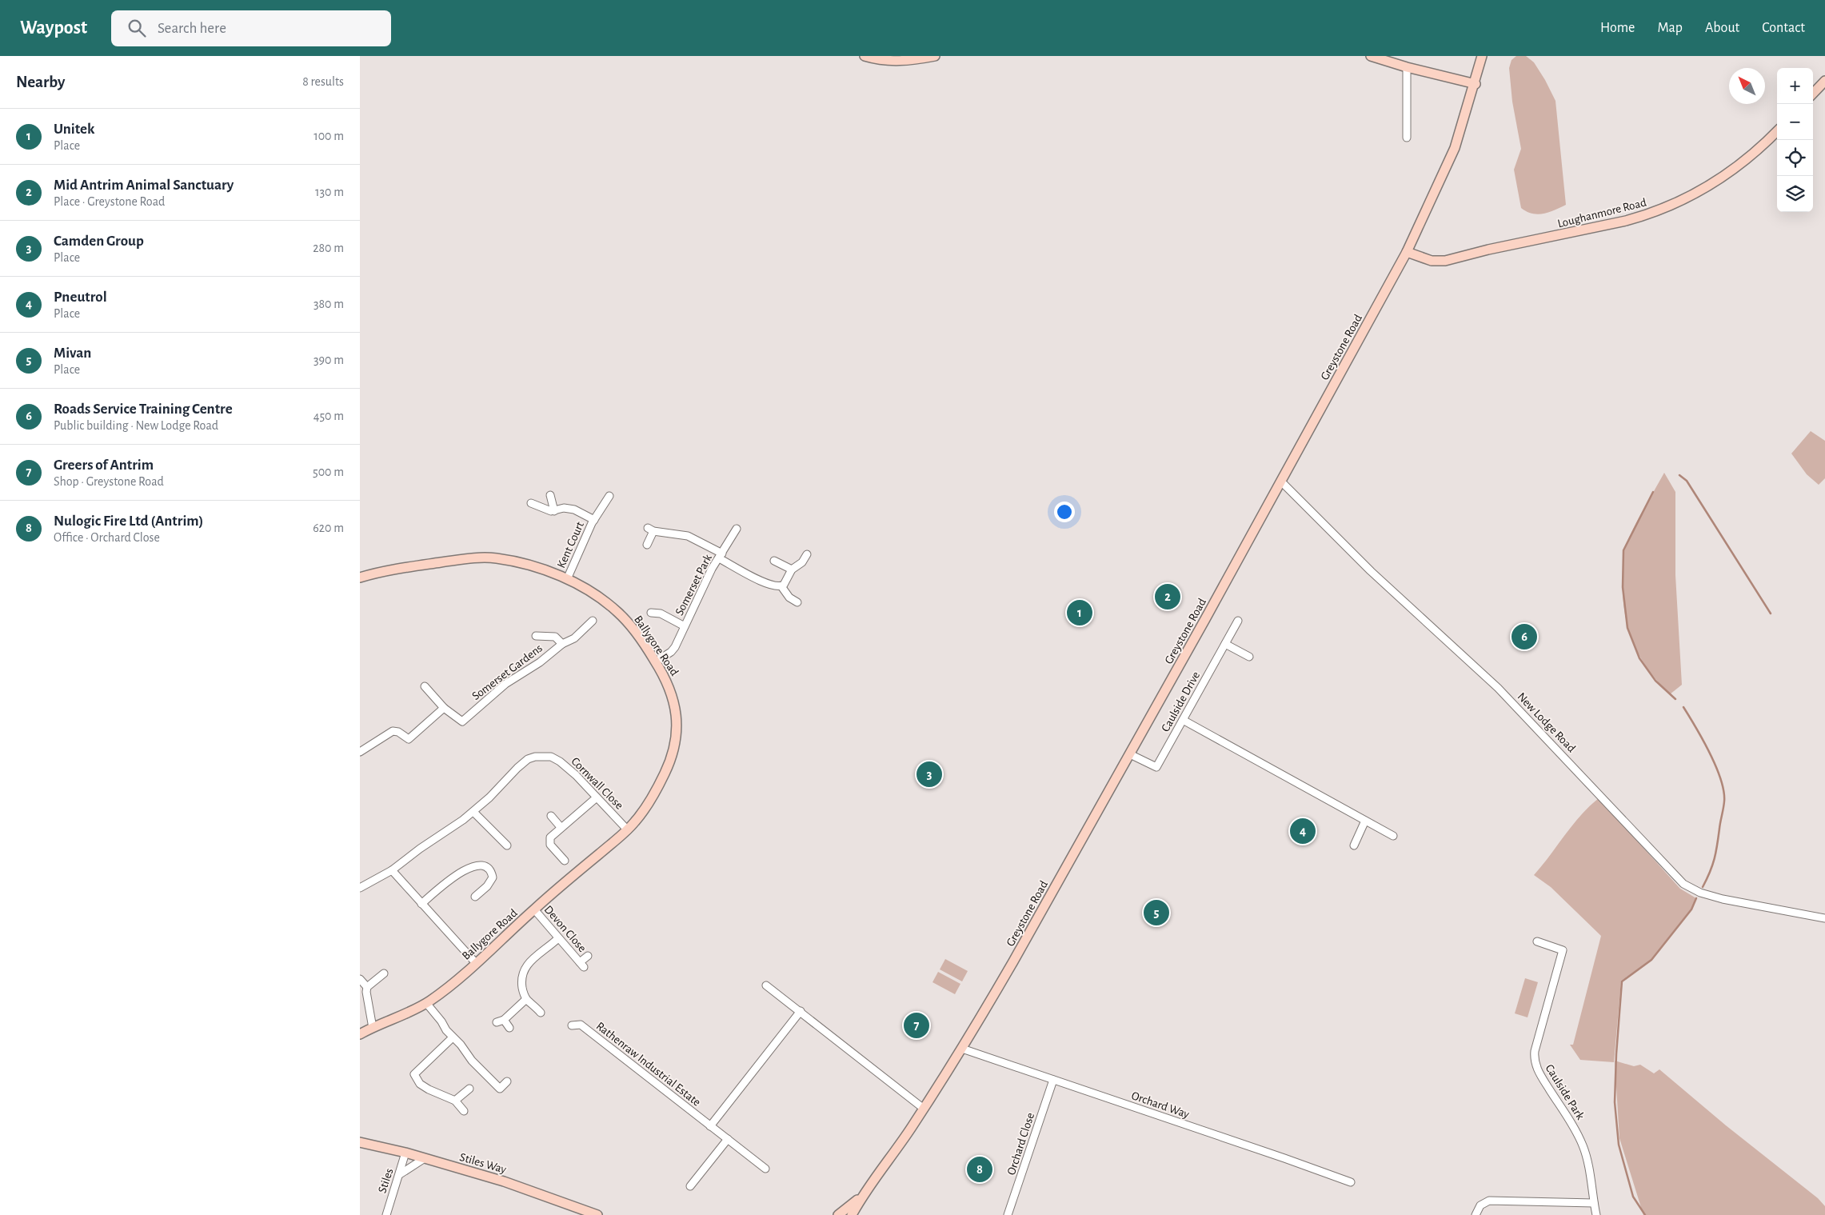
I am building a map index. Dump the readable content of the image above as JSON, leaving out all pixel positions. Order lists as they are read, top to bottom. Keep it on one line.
{"streets":{"main road":["Loughanmore Road","Greystone Road","Ballygore Road","Stiles Way"],"street":["Kent Court","Somerset Park","Somerset Gardens","Caulside Drive","New Lodge Road","Cornwall Close","Devon Close","Rathenraw Industrial Estate","Caulside Park","Orchard Way","Orchard Close","Stiles"]},"crossings":[["Loughanmore Road","Greystone Road"],["Greystone Road","Caulside Drive"],["Greystone Road","New Lodge Road"],["Greystone Road","Orchard Way"],["Kent Court","Ballygore Road"],["Somerset Park","Ballygore Road"],["Ballygore Road","Cornwall Close"],["Ballygore Road","Devon Close"],["Orchard Way","Orchard Close"],["Stiles Way","Stiles"]],"north":"top left","page":{"header":"Waypost","search":"Search here","nav":["Home","Map","About","Contact"],"heading":["Nearby","8 results"],"map_buttons":["+","−"],"list":[{"mark":"1","name":"Unitek","note":"Place","value":"100 m"},{"mark":"2","name":"Mid Antrim Animal Sanctuary","note":"Place · Greystone Road","value":"130 m"},{"mark":"3","name":"Camden Group","note":"Place","value":"280 m"},{"mark":"4","name":"Pneutrol","note":"Place","value":"380 m"},{"mark":"5","name":"Mivan","note":"Place","value":"390 m"},{"mark":"6","name":"Roads Service Training Centre","note":"Public building · New Lodge Road","value":"450 m"},{"mark":"7","name":"Greers of Antrim","note":"Shop · Greystone Road","value":"500 m"},{"mark":"8","name":"Nulogic Fire Ltd (Antrim)","note":"Office · Orchard Close","value":"620 m"}],"pins":["2","1","6","3","4","5","7","8"]}}
